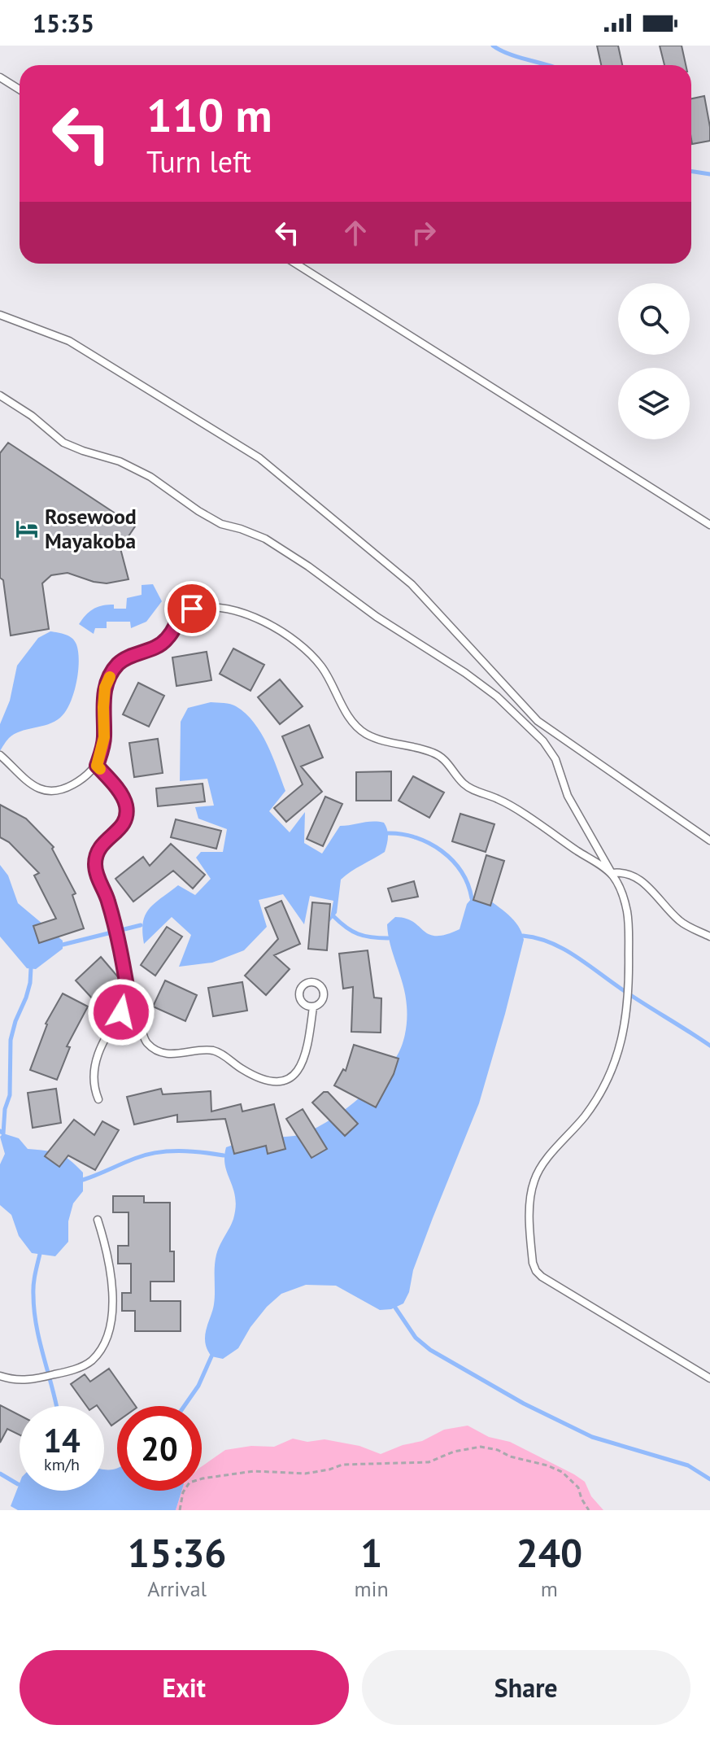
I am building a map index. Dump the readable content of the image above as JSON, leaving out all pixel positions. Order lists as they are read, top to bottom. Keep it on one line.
{"places":{"hotel":["Rosewood Mayakoba"]},"page":{"status":"15:35","turn":["110 m","Turn left"],"speed":"14 km/h","limit":"20","eta":["15:36","Arrival","1","min","240","m"],"buttons":["Exit","Share"]}}
